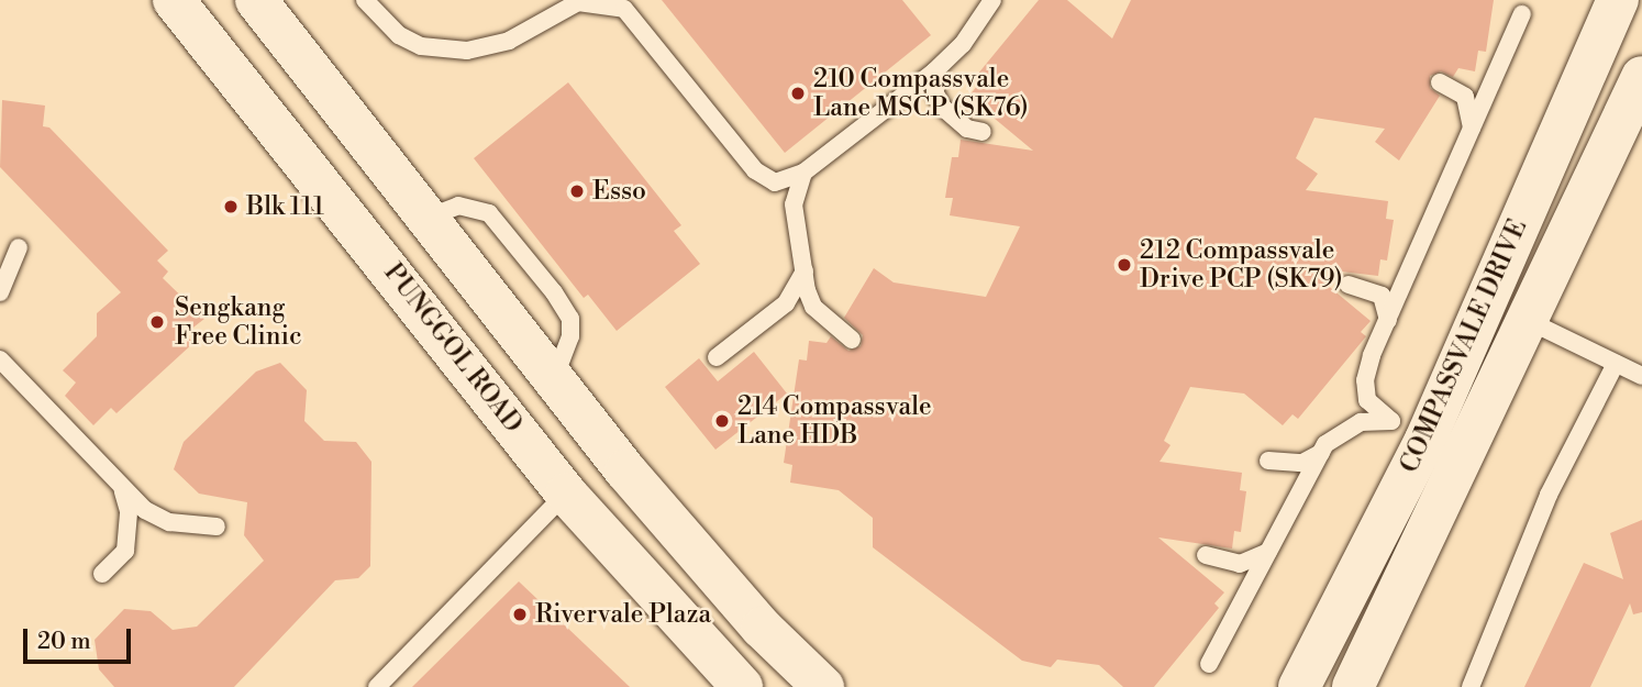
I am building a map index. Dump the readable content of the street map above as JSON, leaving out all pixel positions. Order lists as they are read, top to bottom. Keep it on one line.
{"streets":{"main road":["COMPASSVALE DRIVE","PUNGGOL ROAD"]},"places":["210 Compassvale Lane MSCP (SK76)","Esso","Blk 111","212 Compassvale Drive PCP (SK79)","Sengkang Free Clinic","214 Compassvale Lane HDB","Rivervale Plaza"],"scale_bar":"20 m"}
